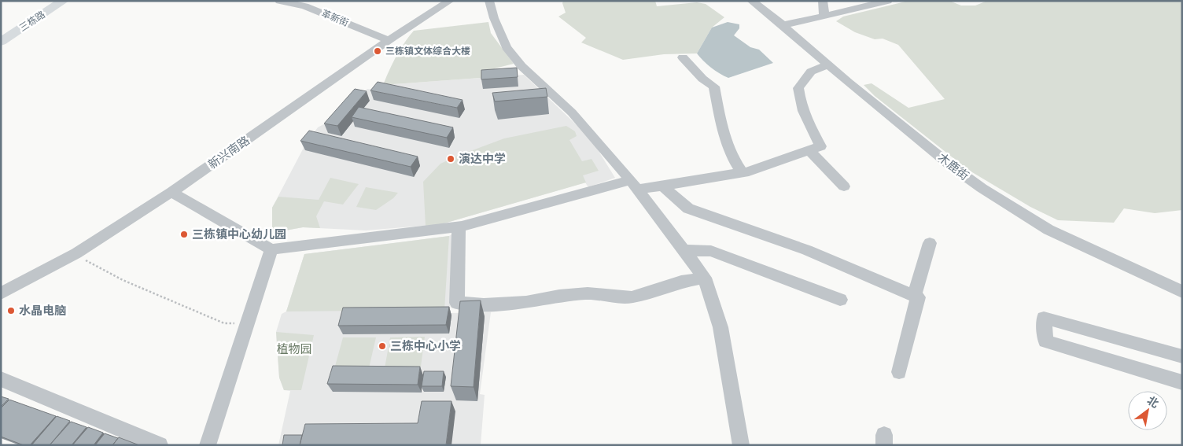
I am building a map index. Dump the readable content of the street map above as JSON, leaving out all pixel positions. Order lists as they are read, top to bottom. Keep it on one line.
{"streets":{"main road":["三栋路"],"street":["革新街","新兴南路","木鹿街"]},"crossings":[["革新街","新兴南路"]],"parks":["植物园"],"places":["三栋镇文体综合大楼","演达中学","三栋镇中心幼儿园","水晶电脑","三栋中心小学"],"north":"top right"}
